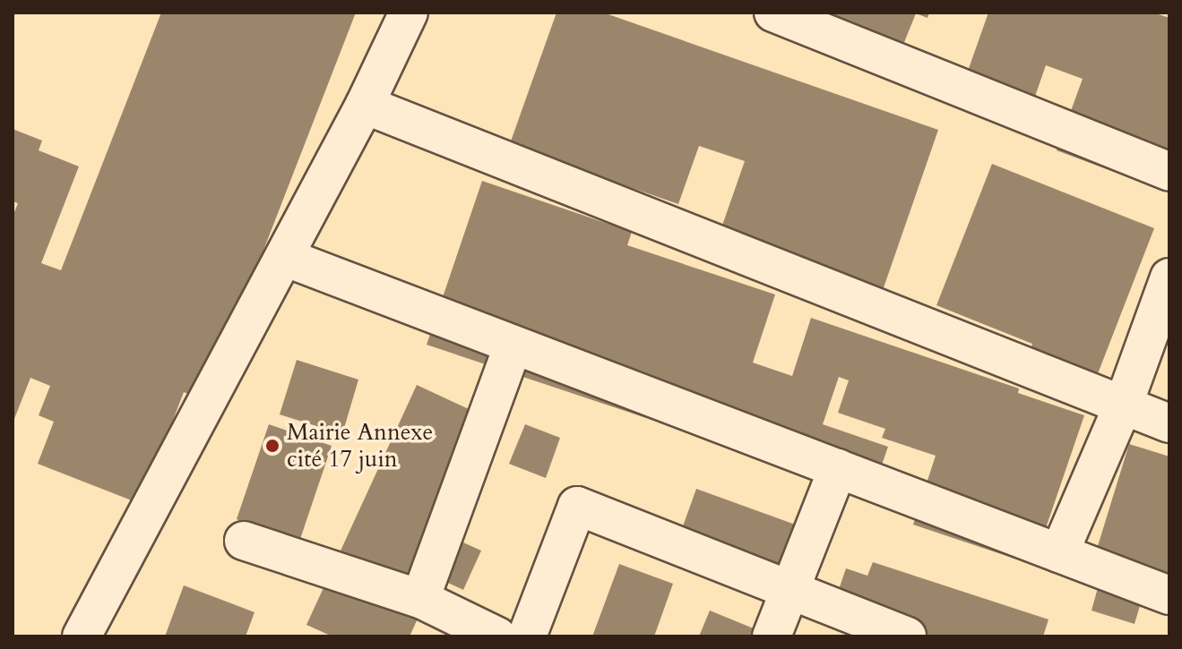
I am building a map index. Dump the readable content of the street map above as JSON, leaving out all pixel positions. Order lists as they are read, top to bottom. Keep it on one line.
{"places":["Mairie Annexe cité 17 juin"]}
